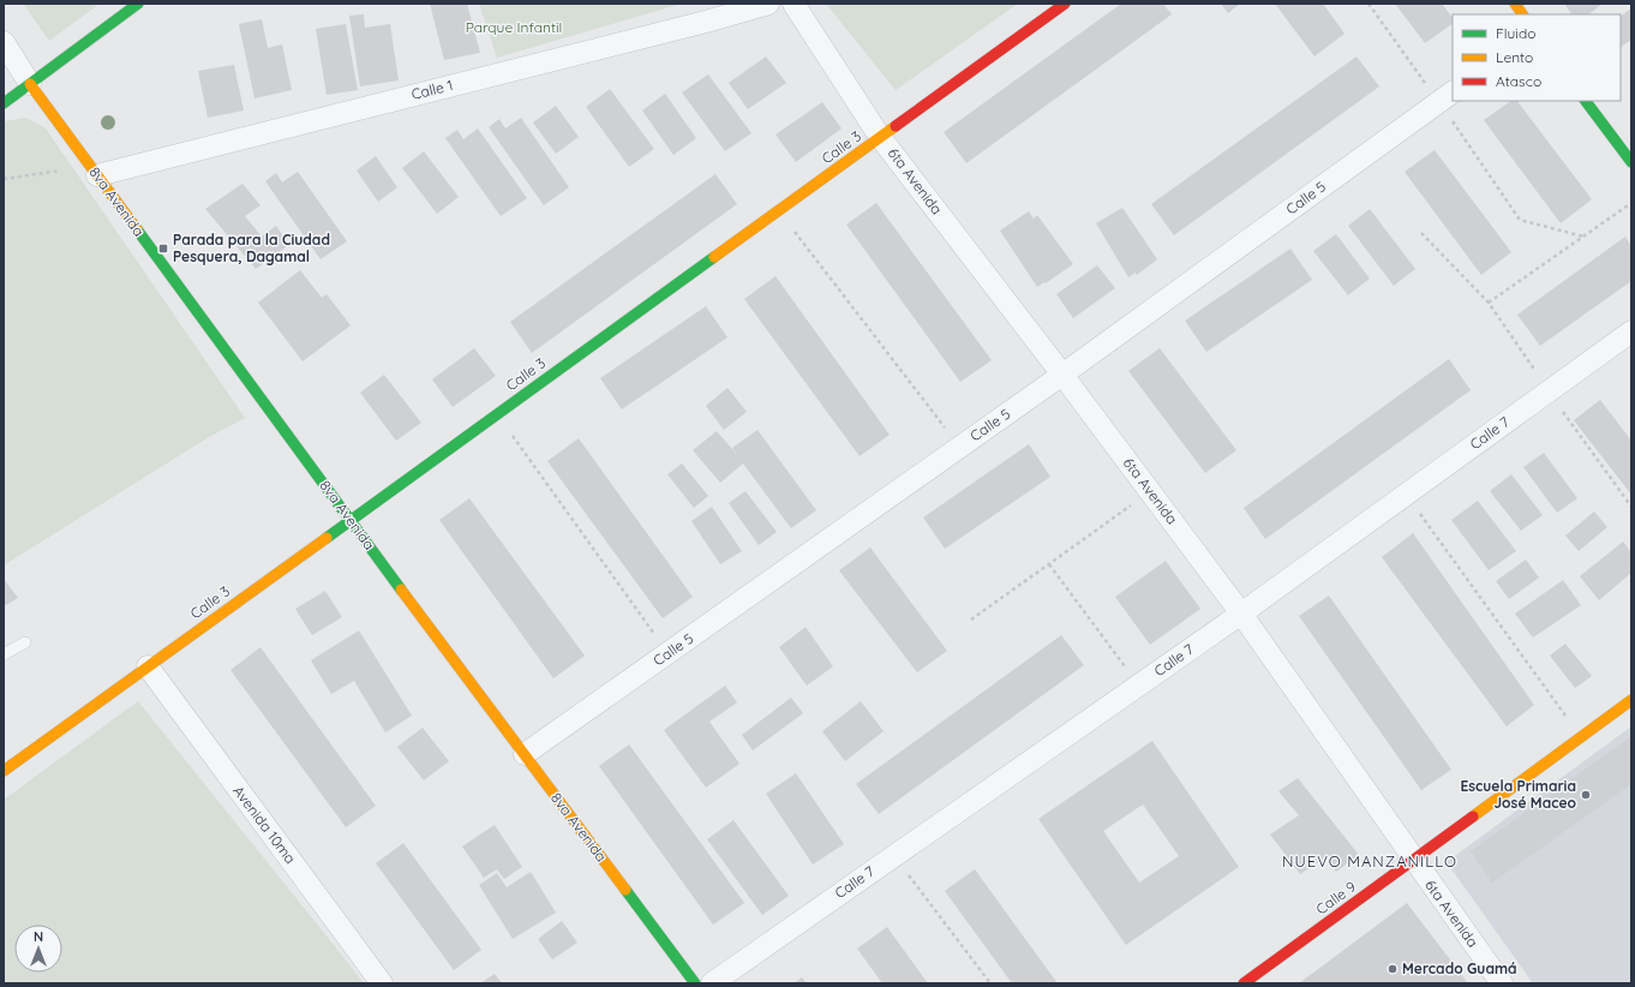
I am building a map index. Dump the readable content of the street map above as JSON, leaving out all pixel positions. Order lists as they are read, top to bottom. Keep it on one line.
{"streets":{"street":["Calle 1","Calle 3","6ta Avenida","Calle 5","8va Avenida","Calle 7","Avenida 10ma","Calle 9"]},"crossings":[["Calle 1","8va Avenida"],["Calle 3","6ta Avenida"],["Calle 3","8va Avenida"],["Calle 3","Avenida 10ma"],["6ta Avenida","Calle 5"],["6ta Avenida","Calle 7"],["6ta Avenida","Calle 9"],["Calle 5","8va Avenida"]],"districts":["NUEVO MANZANILLO"],"parks":["Parque Infantil"],"places":{"transit":["Parada para la Ciudad Pesquera, Dagamal"],"other":["Escuela Primaria José Maceo","Mercado Guamá"]},"legend":["Fluido","Lento","Atasco"],"north":"top"}
